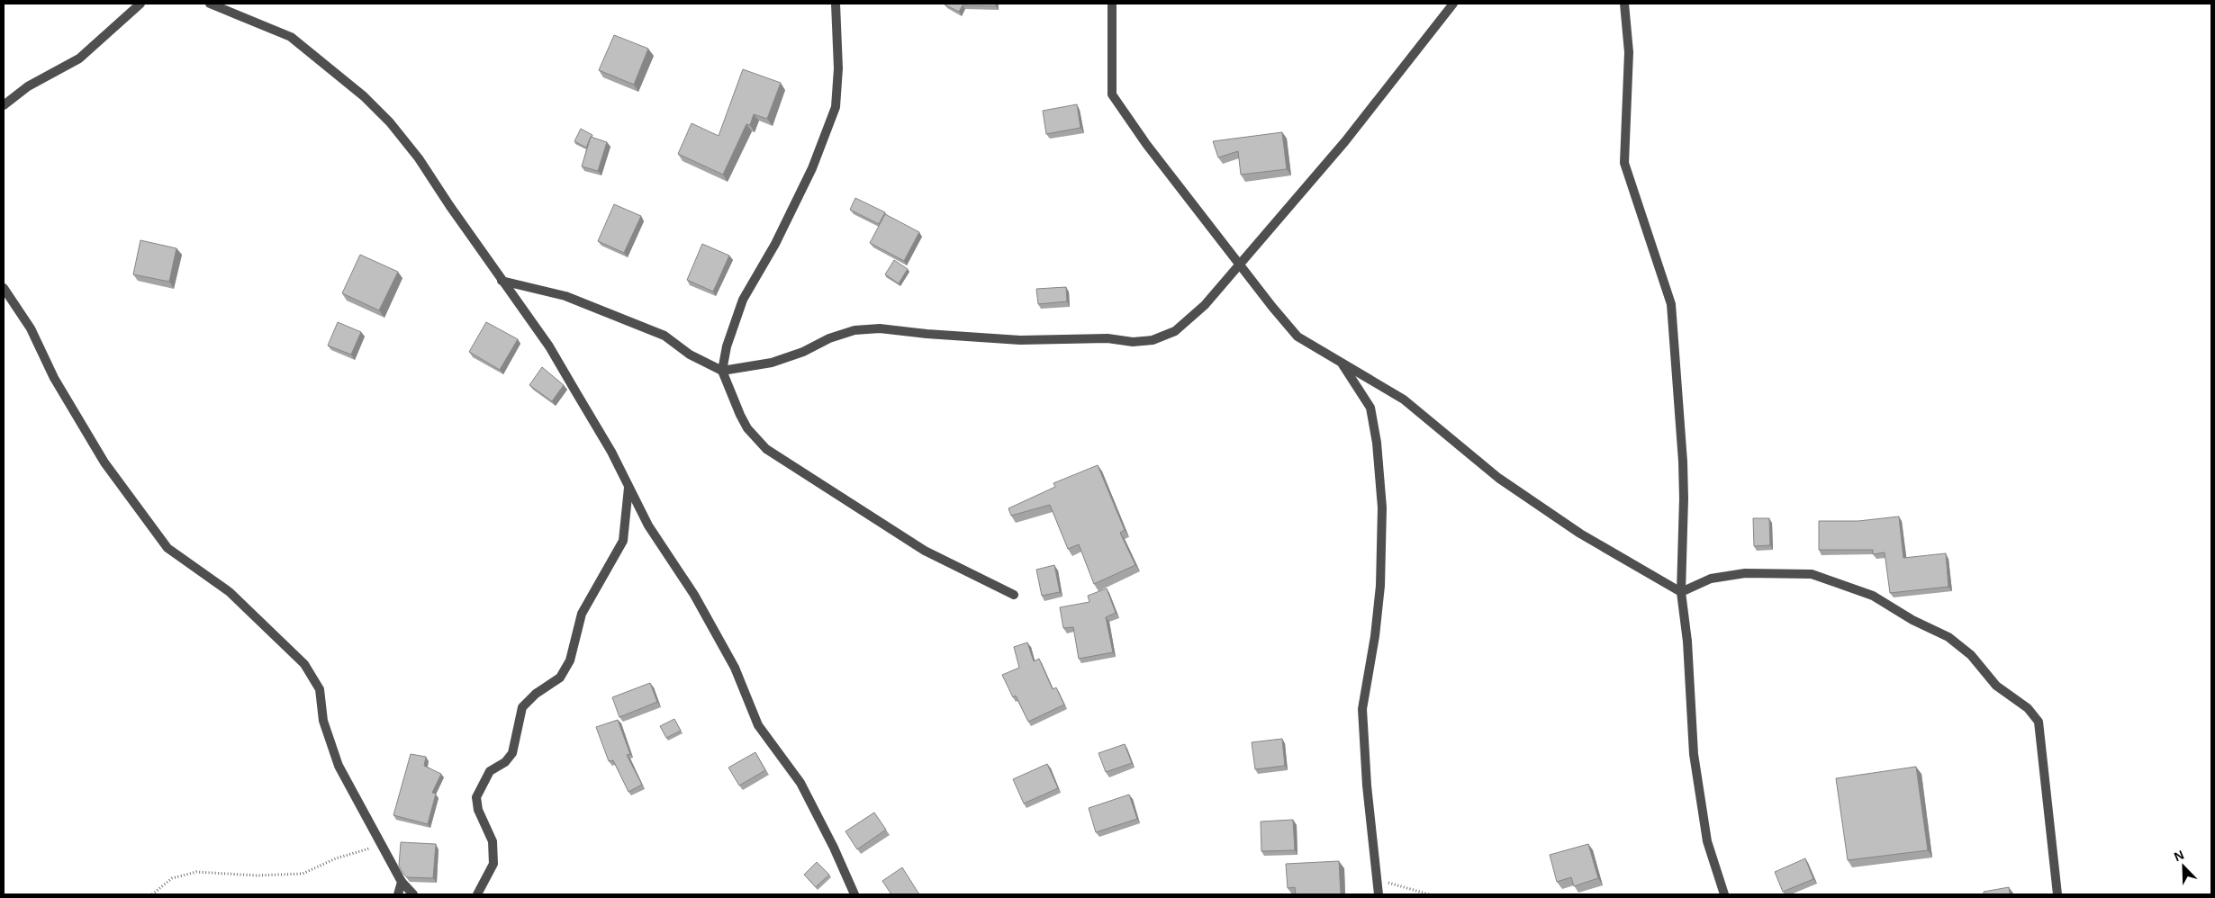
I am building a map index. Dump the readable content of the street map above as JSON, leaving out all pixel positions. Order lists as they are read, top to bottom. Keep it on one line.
{"north":"top left"}
